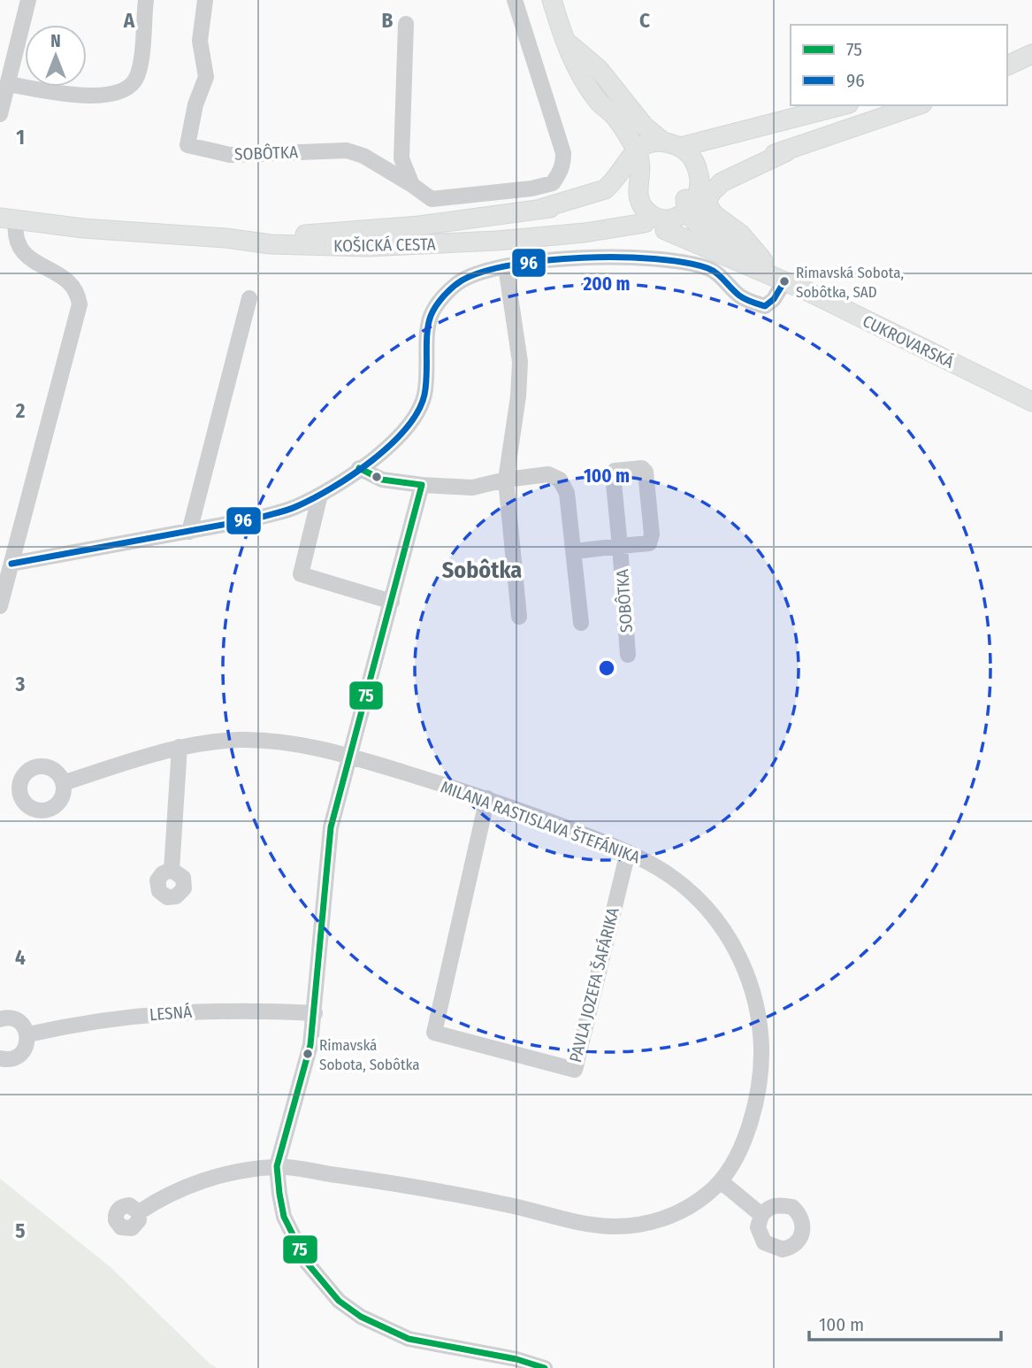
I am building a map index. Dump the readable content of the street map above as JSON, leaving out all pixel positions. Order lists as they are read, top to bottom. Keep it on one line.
{"streets":{"main road":["KOŠICKÁ CESTA","CUKROVARSKÁ"],"street":["SOBÔTKA","MILANA RASTISLAVA ŠTEFÁNIKA","PAVLA JOZEFA ŠAFÁRIKA","LESNÁ"]},"crossings":[["KOŠICKÁ CESTA","CUKROVARSKÁ"],["MILANA RASTISLAVA ŠTEFÁNIKA","PAVLA JOZEFA ŠAFÁRIKA"]],"districts":["Sobôtka"],"places":["Rimavská Sobota, Sobôtka, SAD","Rimavská Sobota, Sobôtka"],"lines":["transit line 96","transit line 75"],"legend":["75","96"],"scale_bar":"100 m","north":"top","grid":{"columns":["A","B","C"],"rows":["1","2","3","4","5"]},"rings":["200 m","100 m"]}
